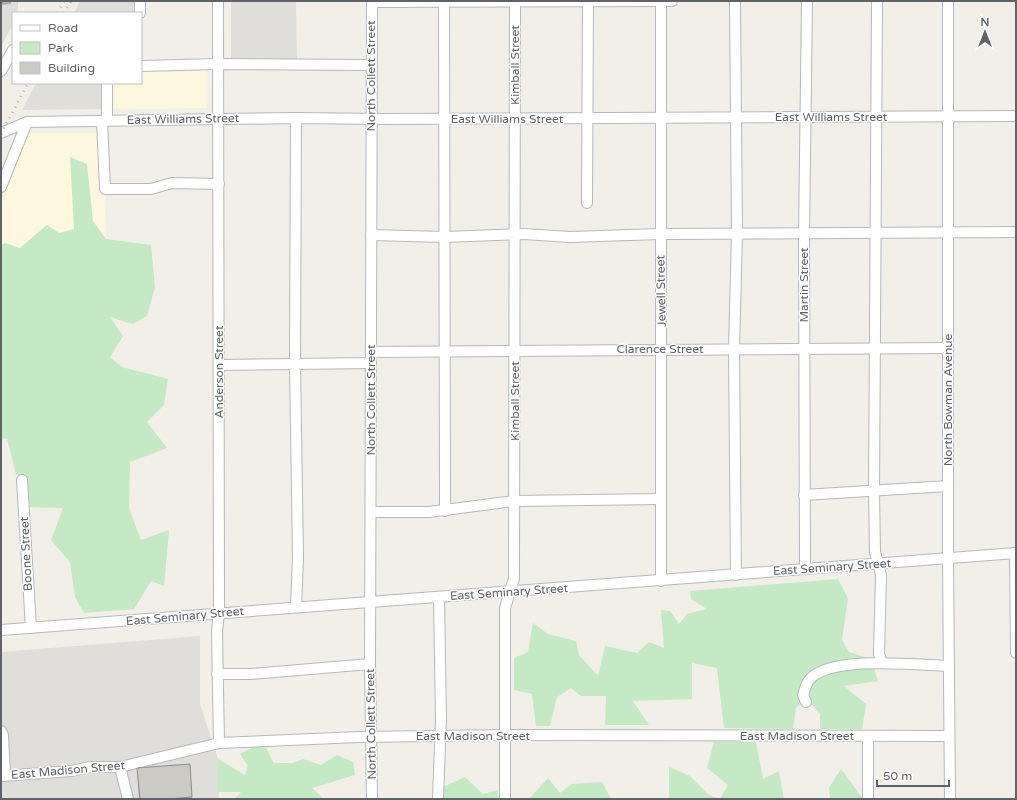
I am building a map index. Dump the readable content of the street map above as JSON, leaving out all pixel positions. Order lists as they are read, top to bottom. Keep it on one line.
{"streets":{"street":["Kimball Street","North Collett Street","East Williams Street","Martin Street","Jewell Street","Clarence Street","Anderson Street","North Bowman Avenue","Boone Street","East Seminary Street","East Madison Street"]},"crossings":[["Kimball Street","East Williams Street"],["Kimball Street","Clarence Street"],["Kimball Street","East Seminary Street"],["Kimball Street","East Madison Street"],["North Collett Street","East Williams Street"],["North Collett Street","Clarence Street"],["North Collett Street","East Seminary Street"],["North Collett Street","East Madison Street"],["East Williams Street","Martin Street"],["East Williams Street","Jewell Street"],["East Williams Street","Anderson Street"],["East Williams Street","North Bowman Avenue"],["Martin Street","Clarence Street"],["Martin Street","East Seminary Street"],["Jewell Street","Clarence Street"],["Jewell Street","East Seminary Street"],["Clarence Street","North Bowman Avenue"],["Anderson Street","East Seminary Street"],["Anderson Street","East Madison Street"],["North Bowman Avenue","East Seminary Street"],["North Bowman Avenue","East Madison Street"],["Boone Street","East Seminary Street"]],"legend":["Road","Park","Building"],"scale_bar":"50 m","north":"top"}
